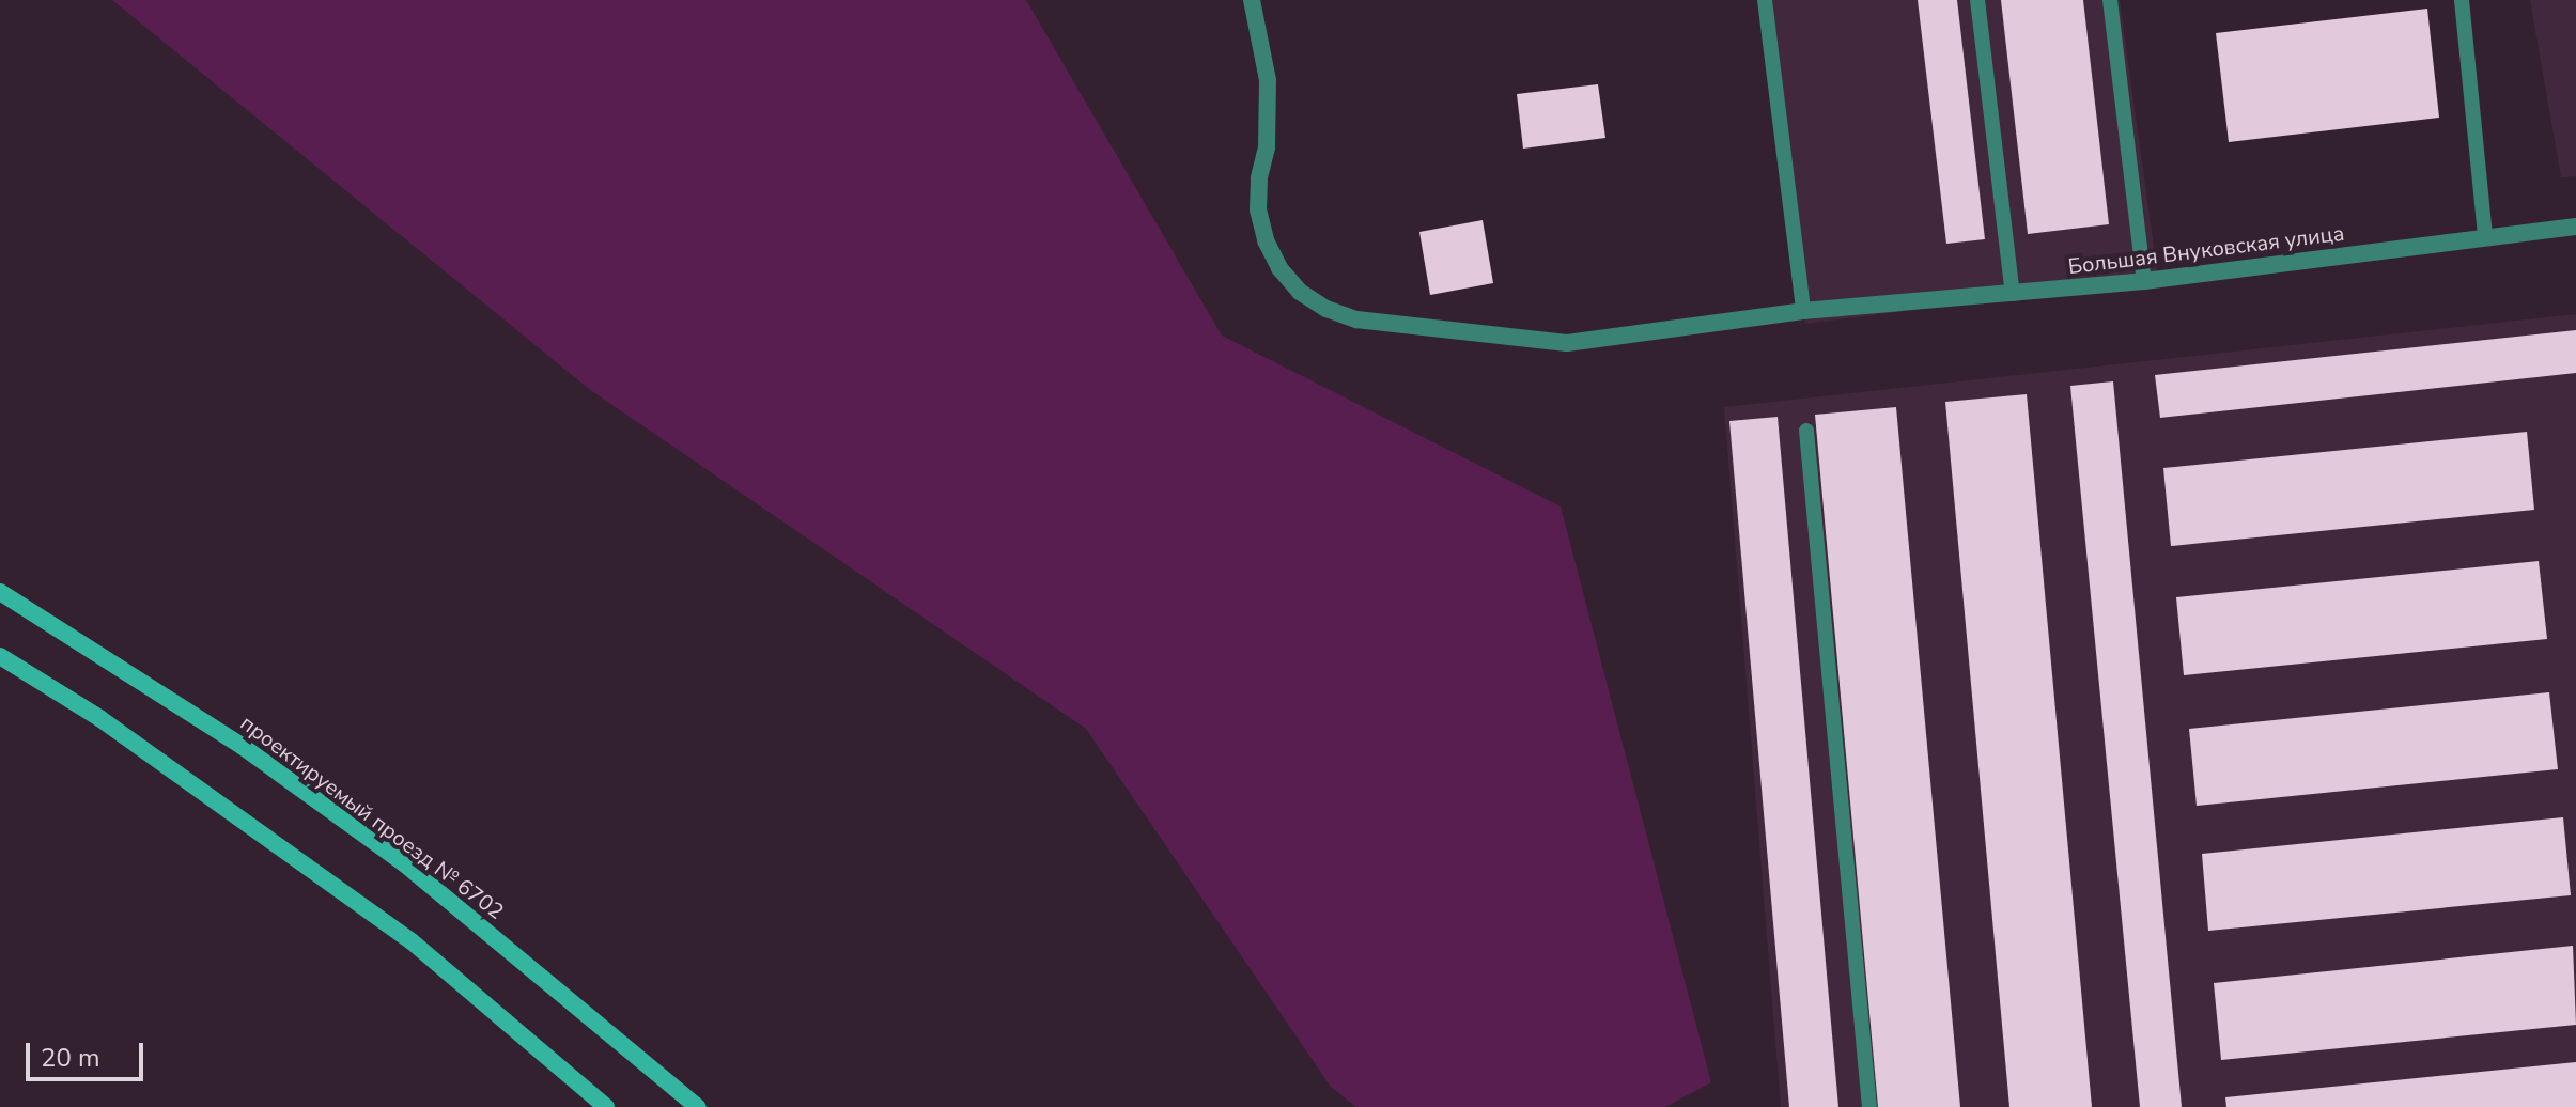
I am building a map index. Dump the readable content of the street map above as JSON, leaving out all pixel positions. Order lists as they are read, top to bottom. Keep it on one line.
{"streets":{"main road":["проектируемый проезд № 6702"],"street":["Большая Внуковская улица"]},"scale_bar":"20 m"}
